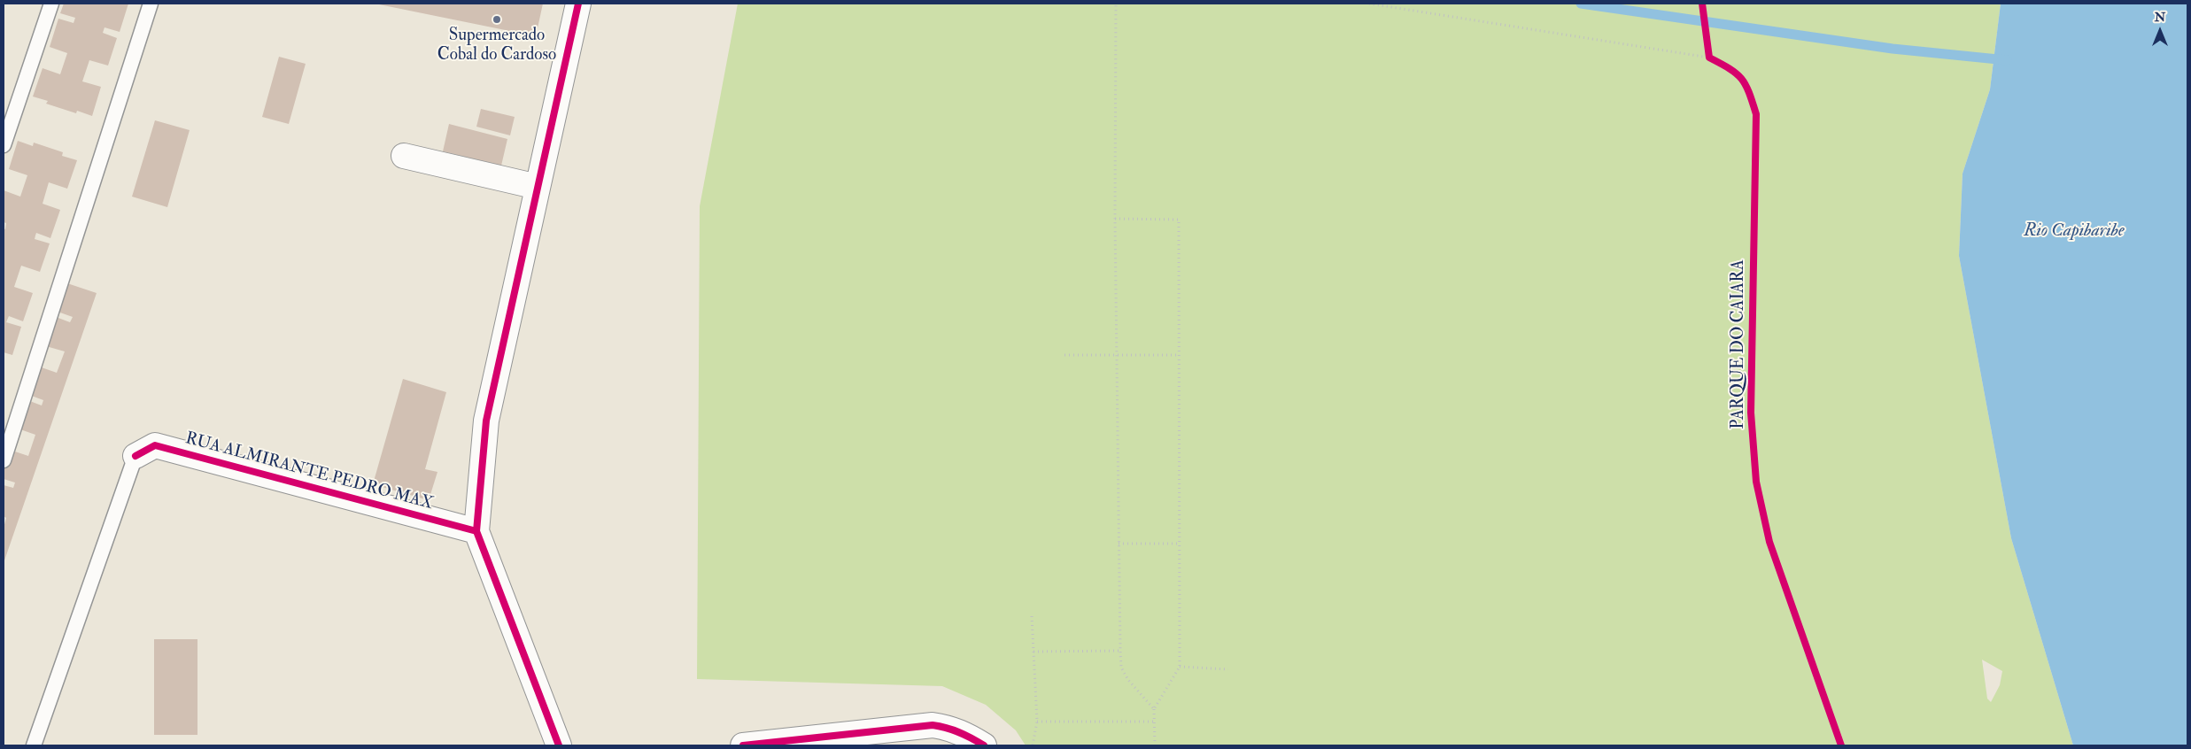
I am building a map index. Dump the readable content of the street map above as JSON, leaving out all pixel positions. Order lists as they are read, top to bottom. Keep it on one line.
{"streets":{"street":["RUA ALMIRANTE PEDRO MAX"],"cycle path":["PARQUE DO CAIARA"]},"water":["Rio Capibaribe"],"places":["Supermercado Cobal do Cardoso"],"north":"top"}
